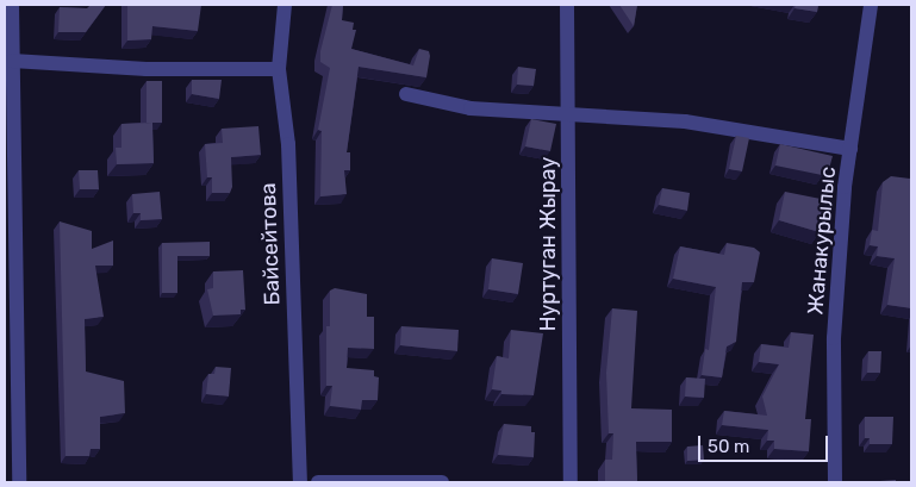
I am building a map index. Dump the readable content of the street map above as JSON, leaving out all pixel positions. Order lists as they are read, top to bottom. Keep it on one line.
{"streets":{"street":["Жанакурылыс","Байсейтова","Нуртуган Жырау"]},"scale_bar":"50 m"}
